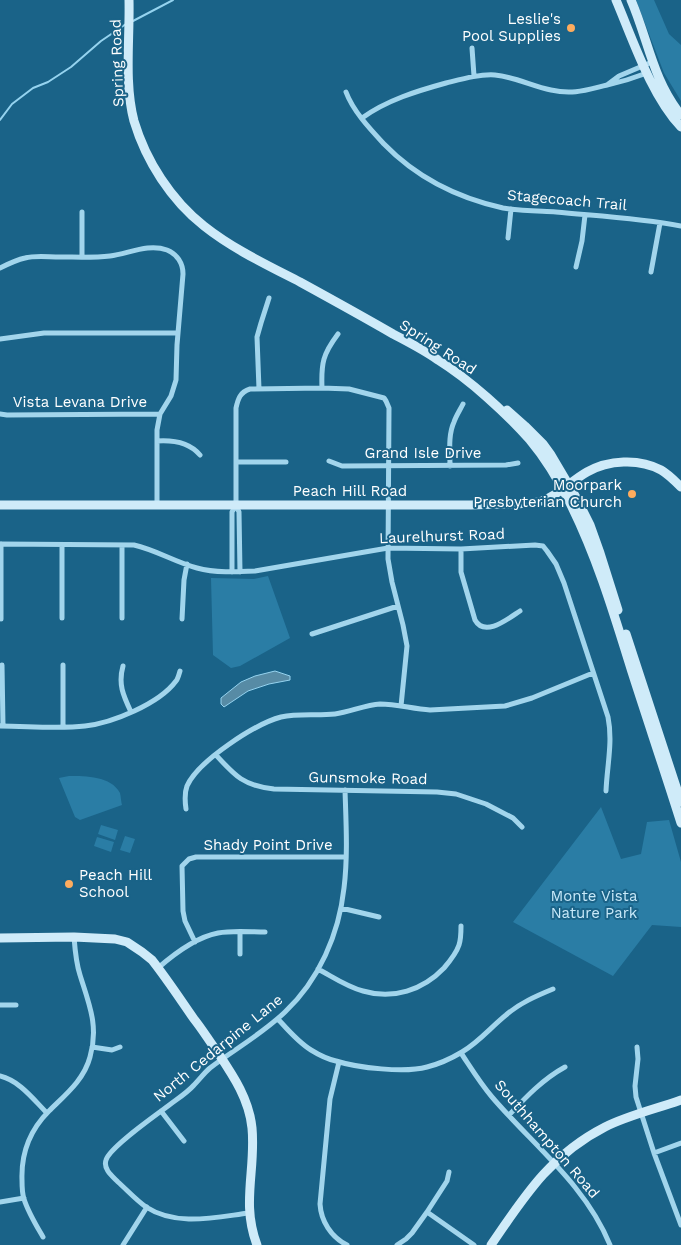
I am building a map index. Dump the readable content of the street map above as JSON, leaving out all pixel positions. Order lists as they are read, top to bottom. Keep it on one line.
{"streets":{"street":["Spring Road","Stagecoach Trail","Vista Levana Drive","Grand Isle Drive","Peach Hill Road","Laurelhurst Road","Gunsmoke Road","Shady Point Drive","North Cedarpine Lane","Southhampton Road"]},"crossings":[["Spring Road","Peach Hill Road"],["Gunsmoke Road","North Cedarpine Lane"],["Shady Point Drive","North Cedarpine Lane"]],"parks":["Monte Vista Nature Park"],"places":["Leslie's Pool Supplies","Moorpark Presbyterian Church","Peach Hill School"]}
